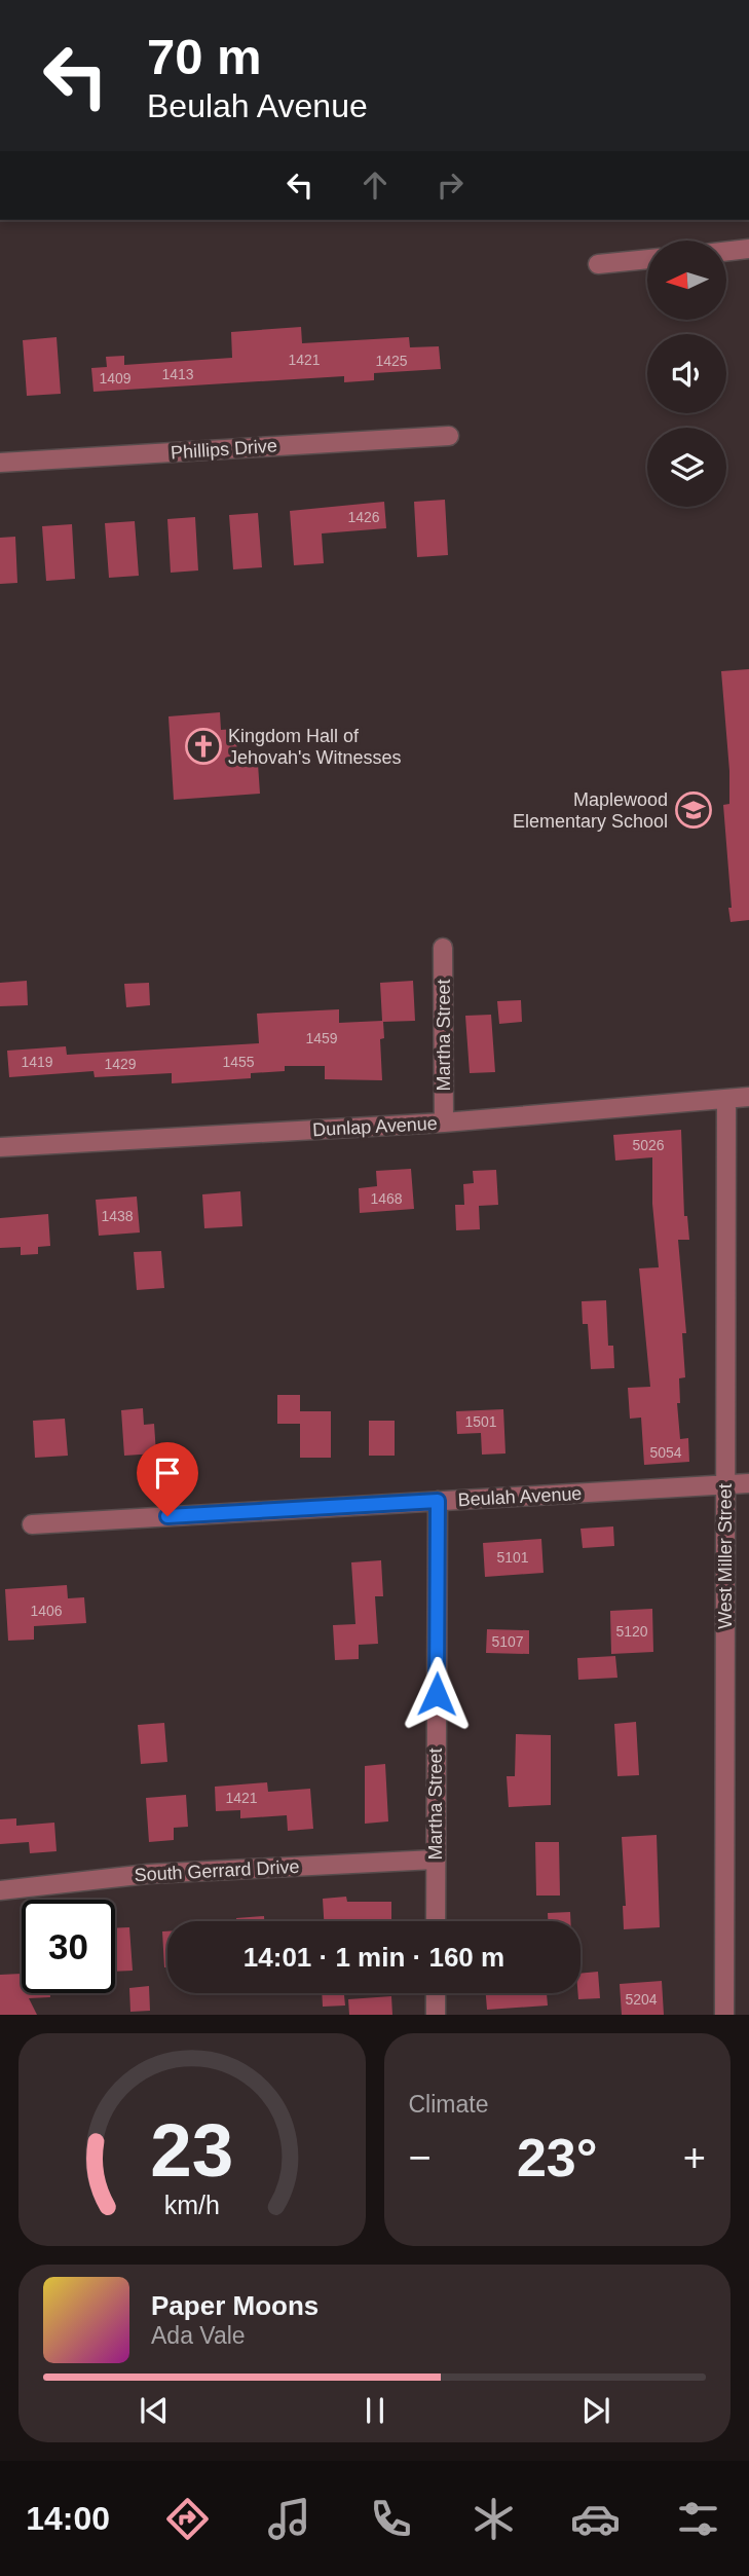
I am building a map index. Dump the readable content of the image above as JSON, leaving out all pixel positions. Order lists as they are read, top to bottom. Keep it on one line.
{"streets":{"street":["Phillips Drive","Martha Street","Dunlap Avenue","Beulah Avenue","West Miller Street","South Gerrard Drive"]},"crossings":[["Martha Street","Dunlap Avenue"],["Martha Street","Beulah Avenue"],["Martha Street","South Gerrard Drive"],["Dunlap Avenue","West Miller Street"],["Beulah Avenue","West Miller Street"]],"places":{"church":["Kingdom Hall of Jehovah's Witnesses"],"school or university":["Maplewood Elementary School"]},"house_numbers":["1421","1425","1413","1409","1426","1459","1419","1455","1429","5026","1468","1438","1501","5054","5101","1406","5120","5107","1421","5204"],"north":"left","page":{"turn":["70 m","Beulah Avenue"],"limit":"30","trip":"14:01 · 1 min · 160 m","tile":"Climate","heat":["−","23°","+"],"song":["Paper Moons","Ada Vale"],"tabs":"14:00","gauge":["23","km/h"]}}
